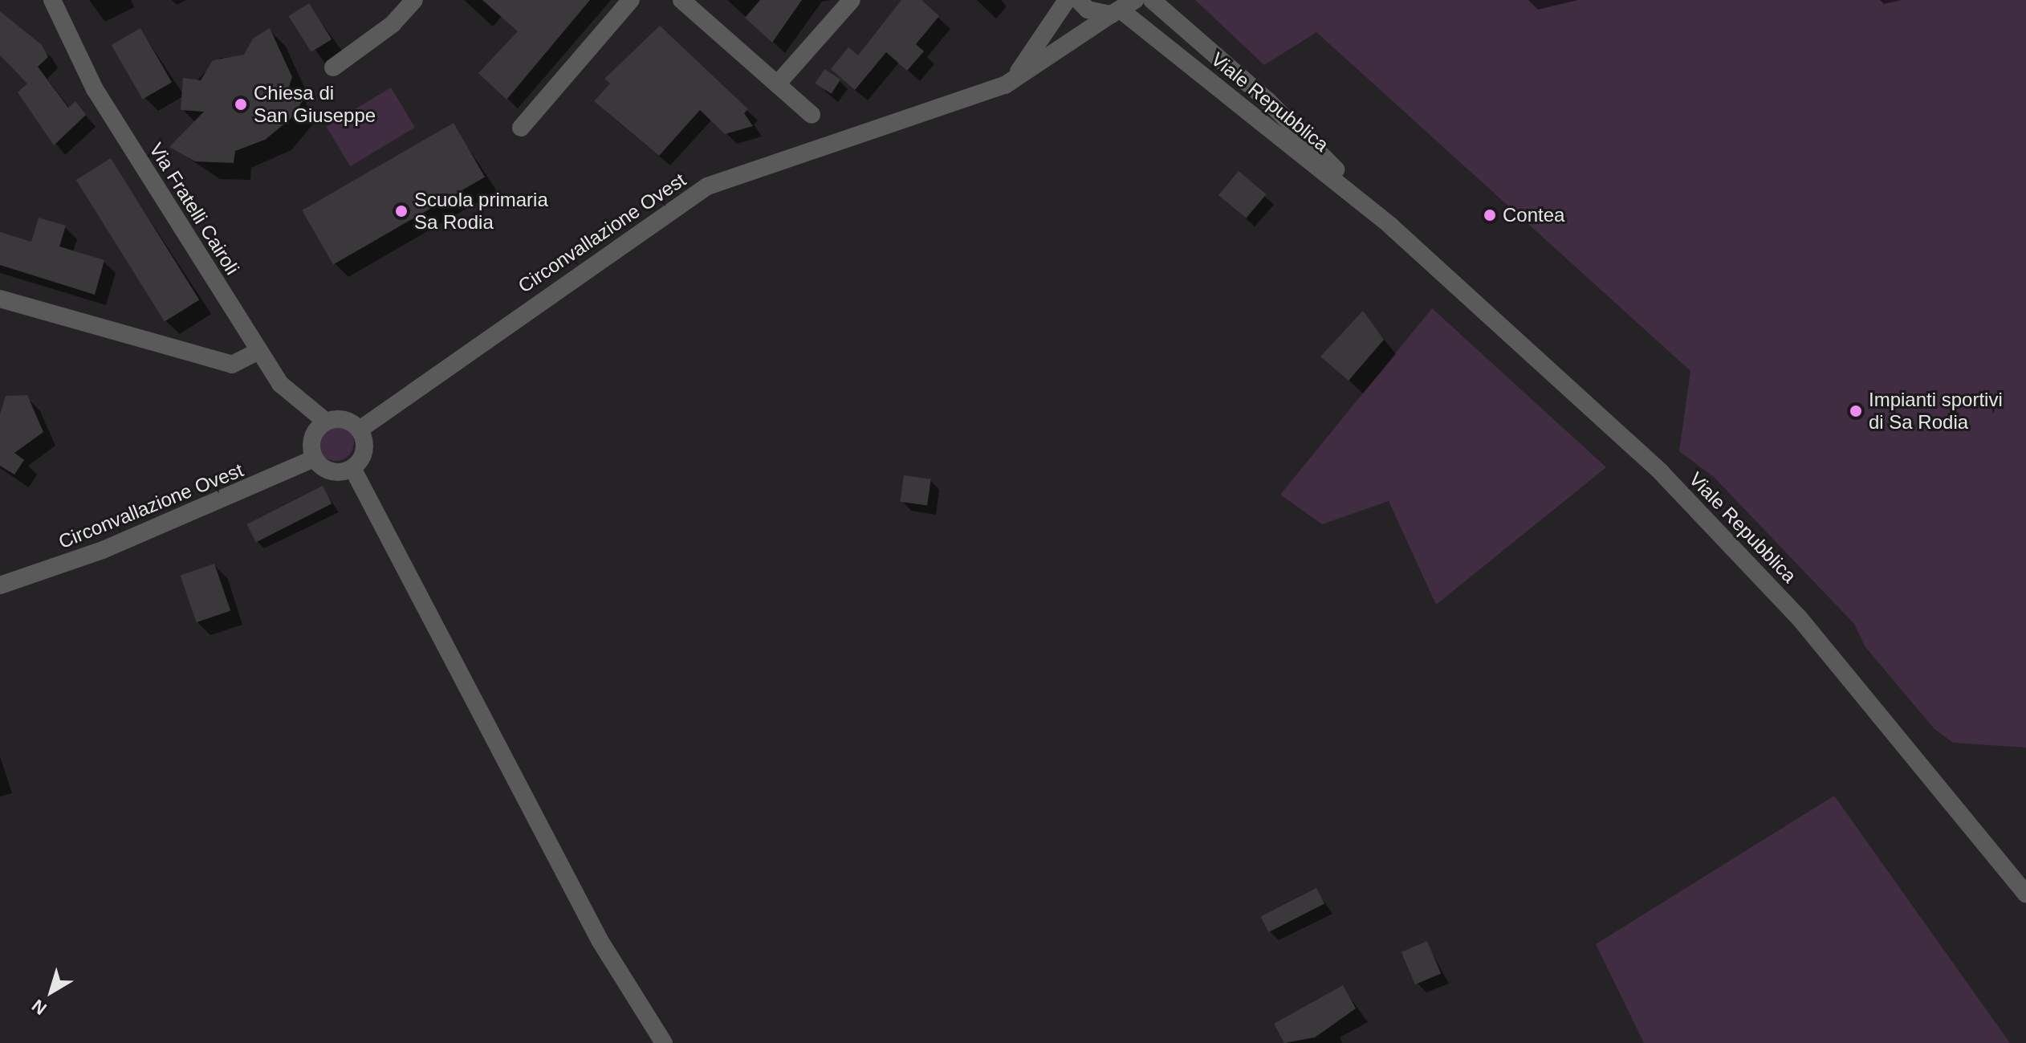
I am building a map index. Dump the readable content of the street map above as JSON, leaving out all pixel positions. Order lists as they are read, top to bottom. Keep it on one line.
{"streets":{"street":["Viale Repubblica","Via Fratelli Cairoli","Circonvallazione Ovest"]},"crossings":[["Viale Repubblica","Circonvallazione Ovest"],["Via Fratelli Cairoli","Circonvallazione Ovest"]],"places":["Chiesa di San Giuseppe","Scuola primaria Sa Rodia","Contea","Impianti sportivi di Sa Rodia"],"north":"bottom left"}
